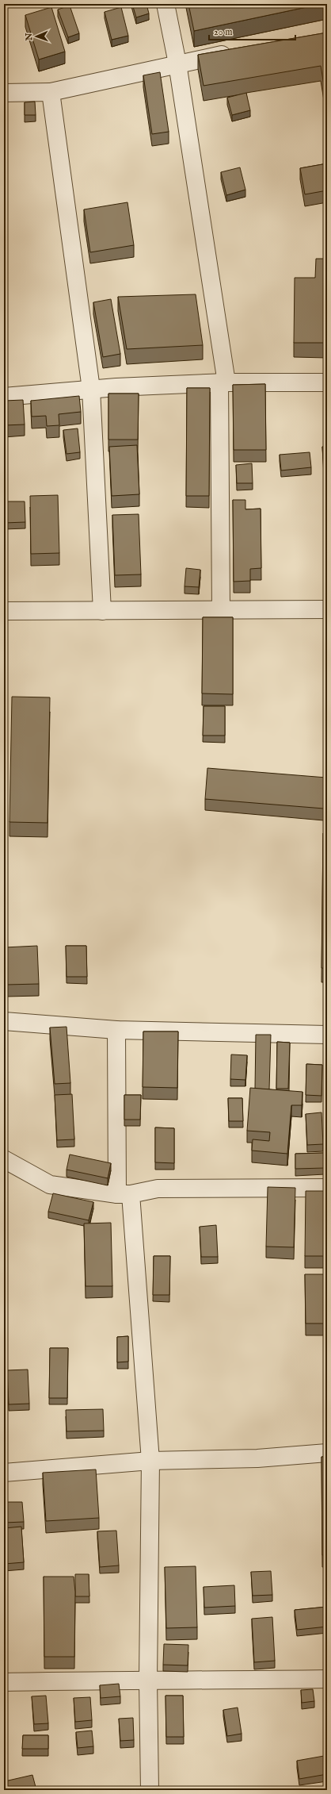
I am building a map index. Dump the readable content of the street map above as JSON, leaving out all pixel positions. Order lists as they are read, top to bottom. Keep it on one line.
{"scale_bar":"20 m","north":"left"}
